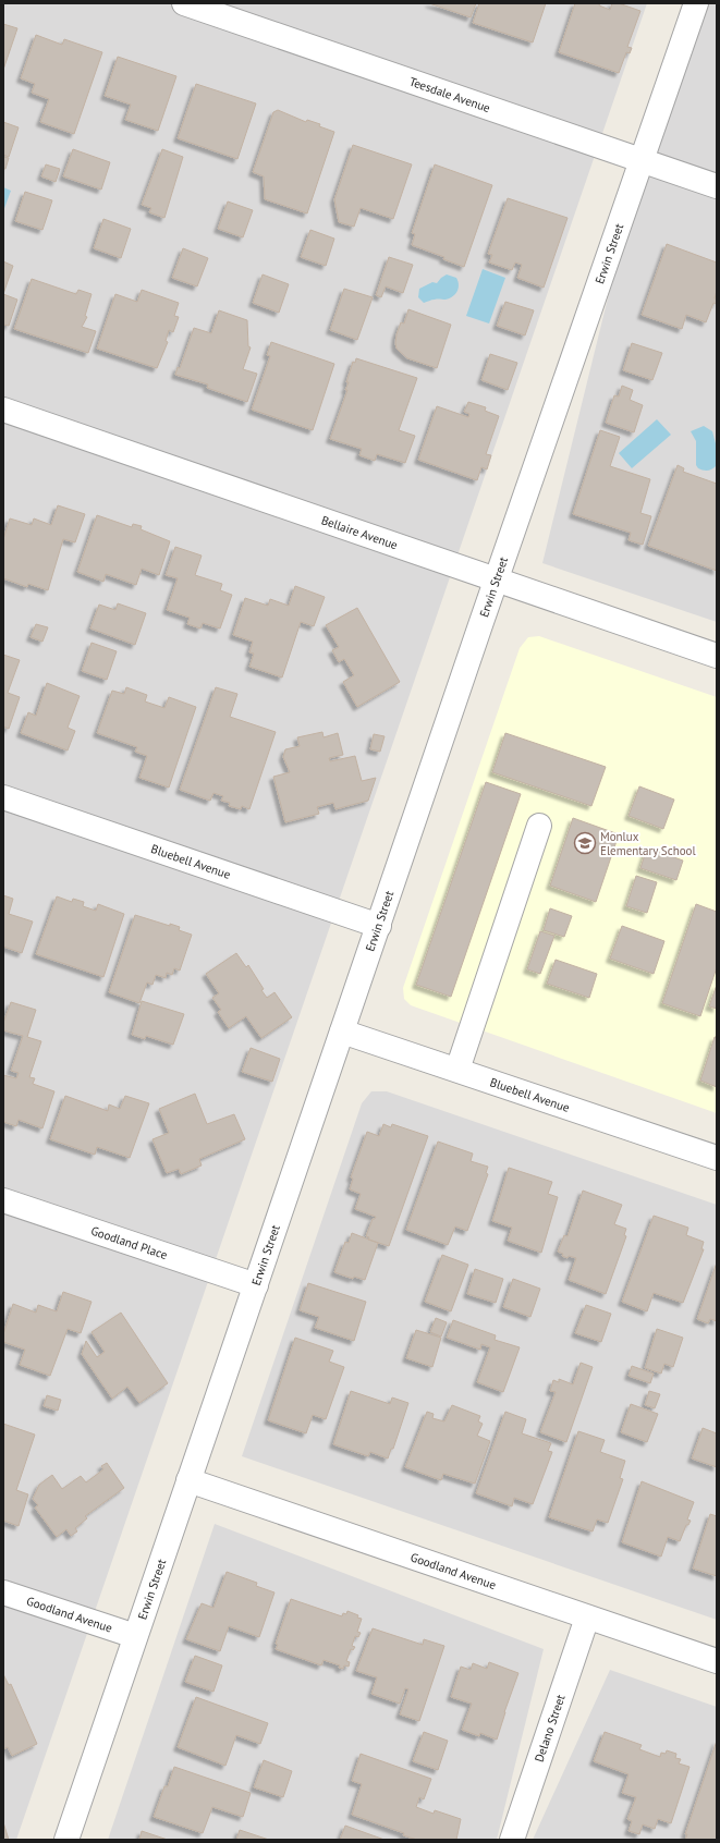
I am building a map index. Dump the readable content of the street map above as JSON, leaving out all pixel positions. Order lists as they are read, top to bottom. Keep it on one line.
{"streets":{"street":["Teesdale Avenue","Erwin Street","Bellaire Avenue","Bluebell Avenue","Goodland Place","Goodland Avenue","Delano Street"]},"crossings":[["Teesdale Avenue","Erwin Street"],["Erwin Street","Bellaire Avenue"],["Erwin Street","Bluebell Avenue"],["Erwin Street","Goodland Place"],["Erwin Street","Goodland Avenue"],["Goodland Avenue","Delano Street"]],"places":{"school or university":["Monlux Elementary School"]}}
